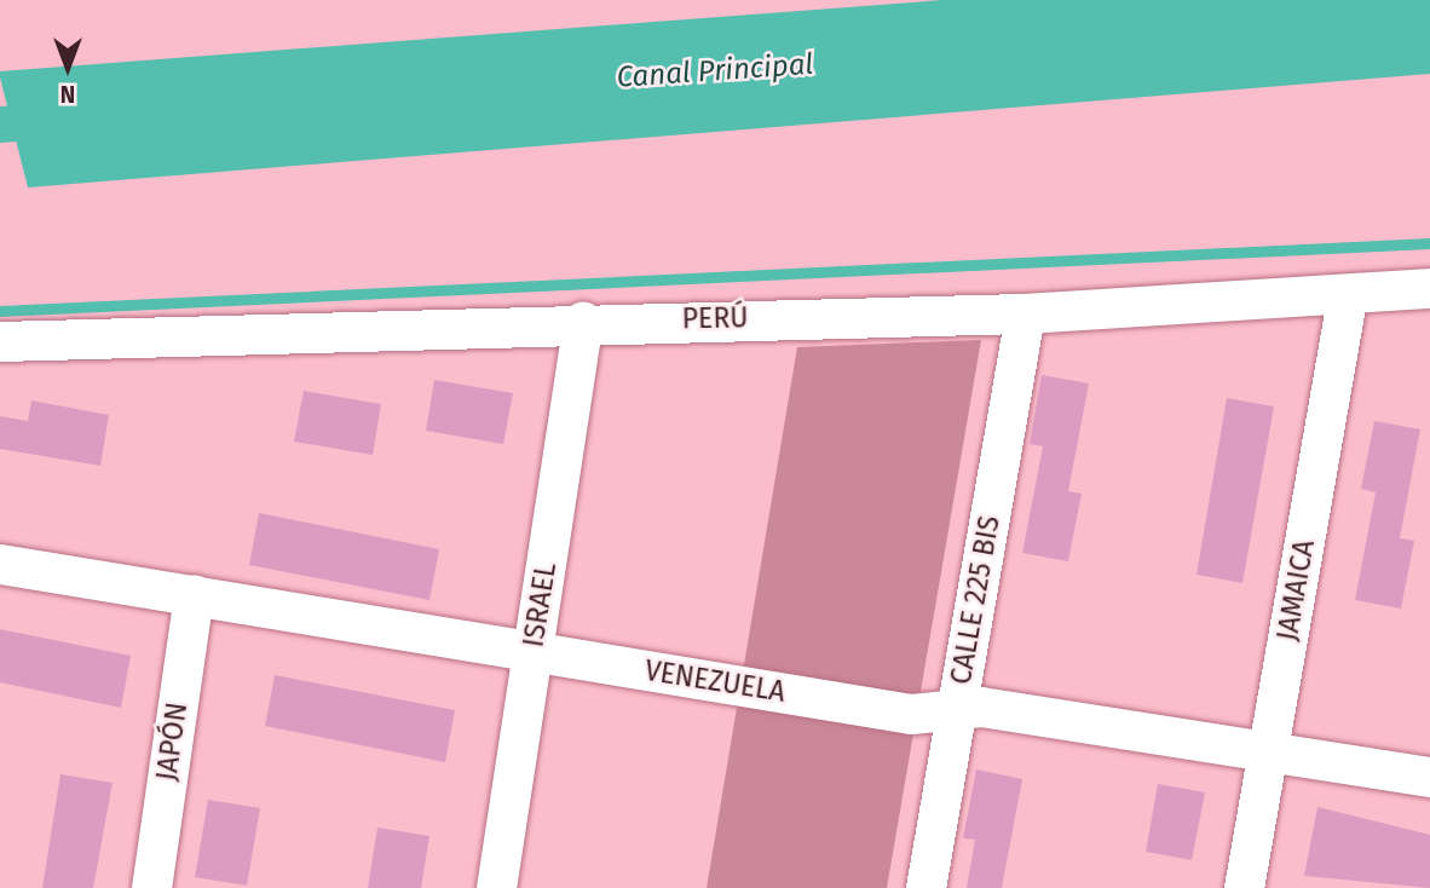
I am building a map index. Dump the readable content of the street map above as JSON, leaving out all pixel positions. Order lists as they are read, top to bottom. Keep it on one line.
{"streets":{"street":["PERÚ","JAMAICA","CALLE 225 BIS","ISRAEL","VENEZUELA","JAPÓN"]},"crossings":[["PERÚ","JAMAICA"],["PERÚ","CALLE 225 BIS"],["PERÚ","ISRAEL"],["JAMAICA","VENEZUELA"],["CALLE 225 BIS","VENEZUELA"],["ISRAEL","VENEZUELA"],["VENEZUELA","JAPÓN"]],"water":["Canal Principal"],"north":"bottom"}
